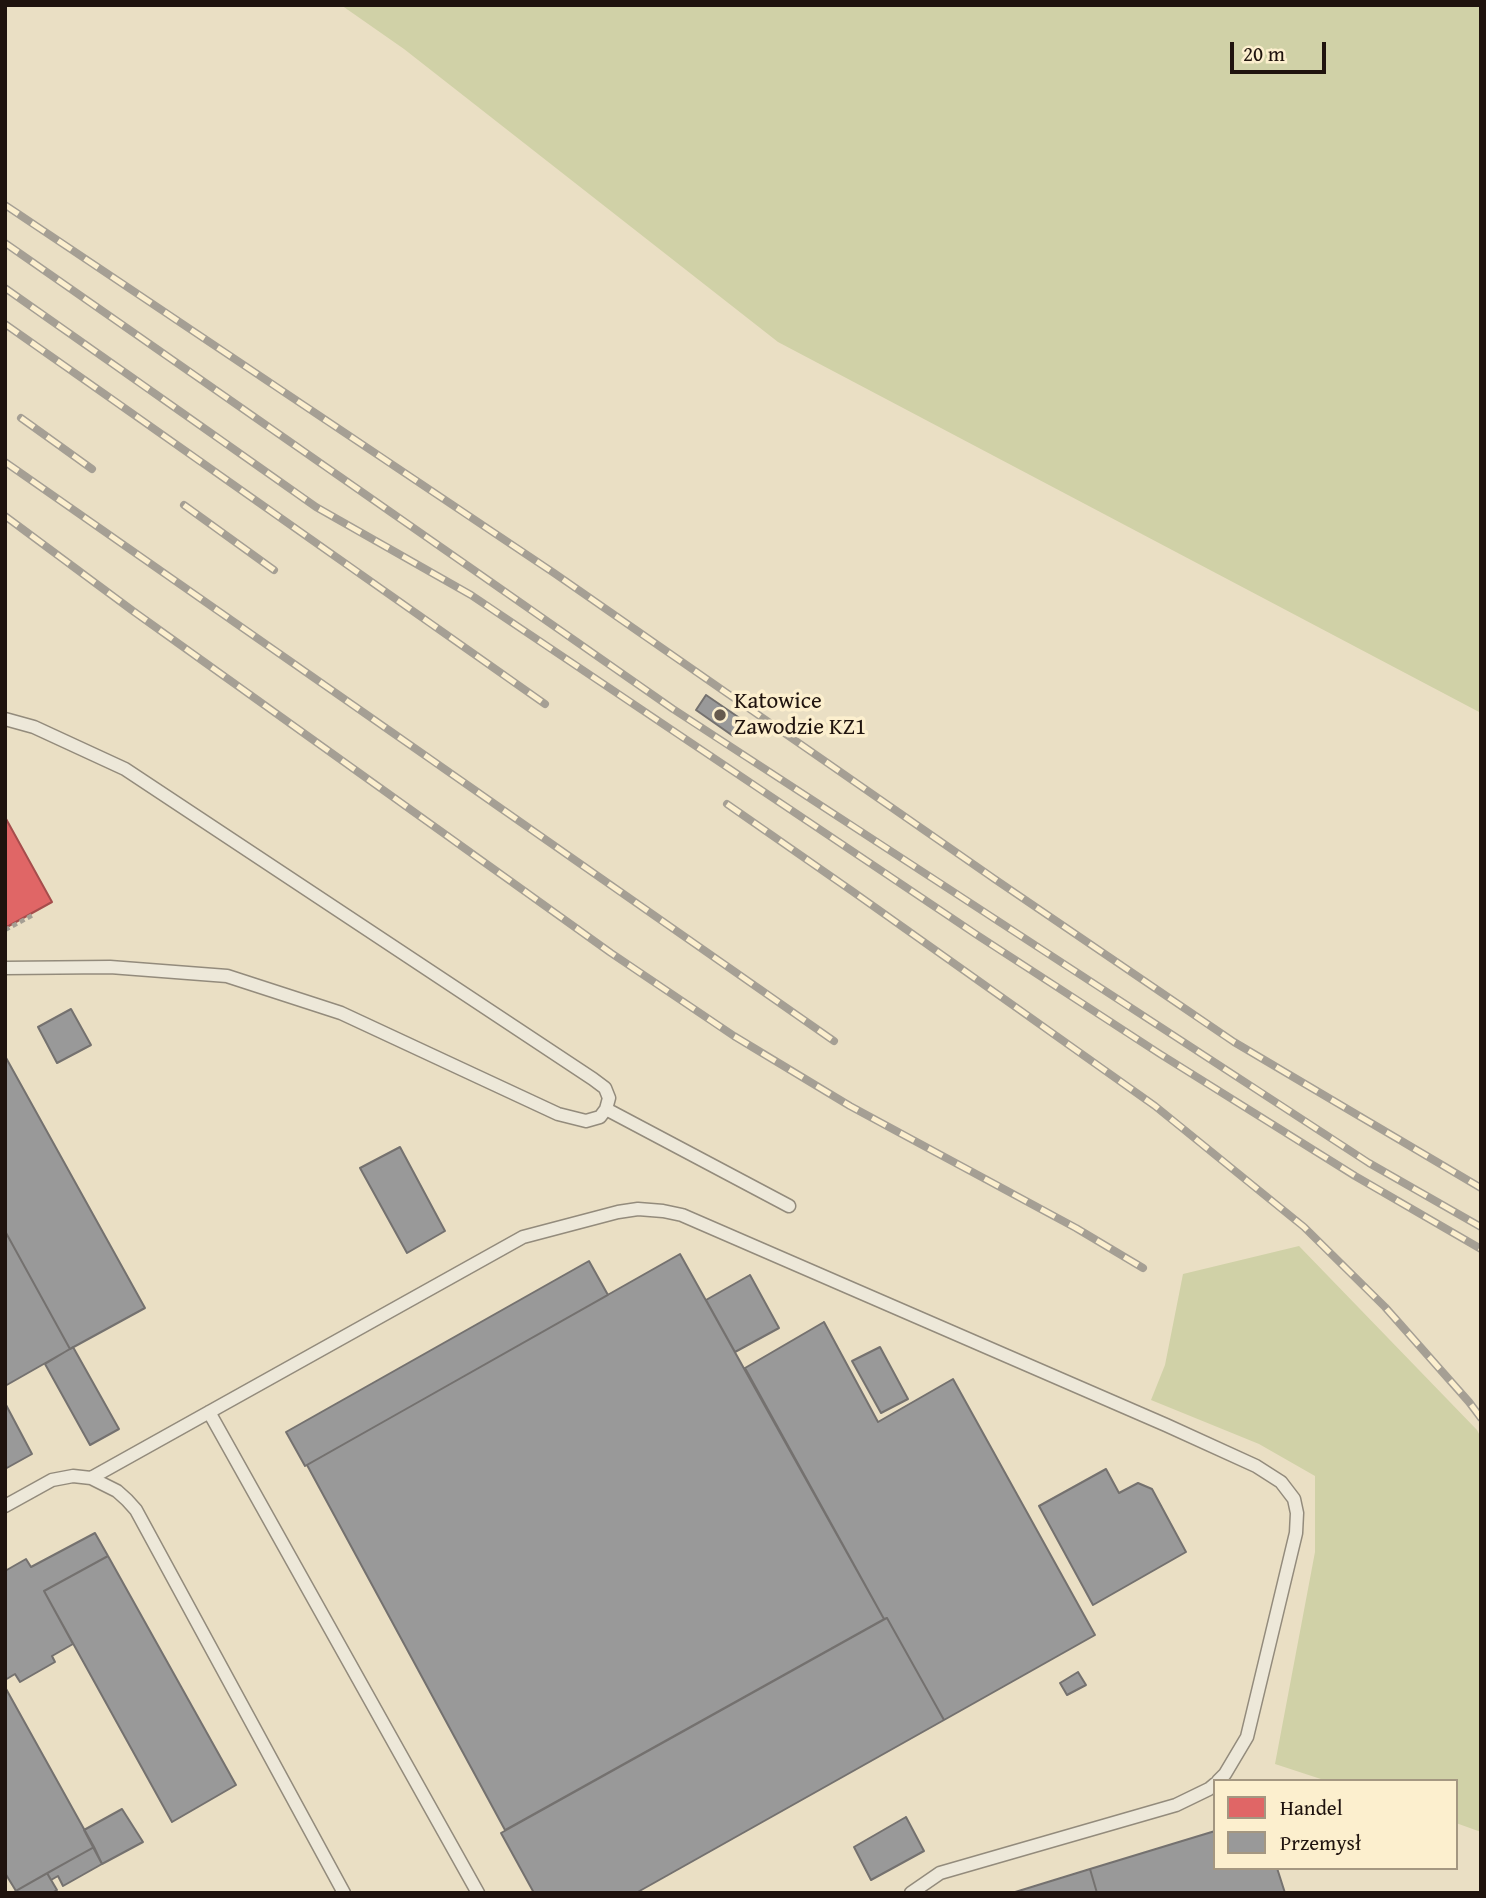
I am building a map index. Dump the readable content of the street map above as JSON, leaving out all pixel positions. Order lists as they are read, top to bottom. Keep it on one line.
{"places":["Katowice Zawodzie KZ1"],"legend":["Handel","Przemysł"],"scale_bar":"20 m"}
